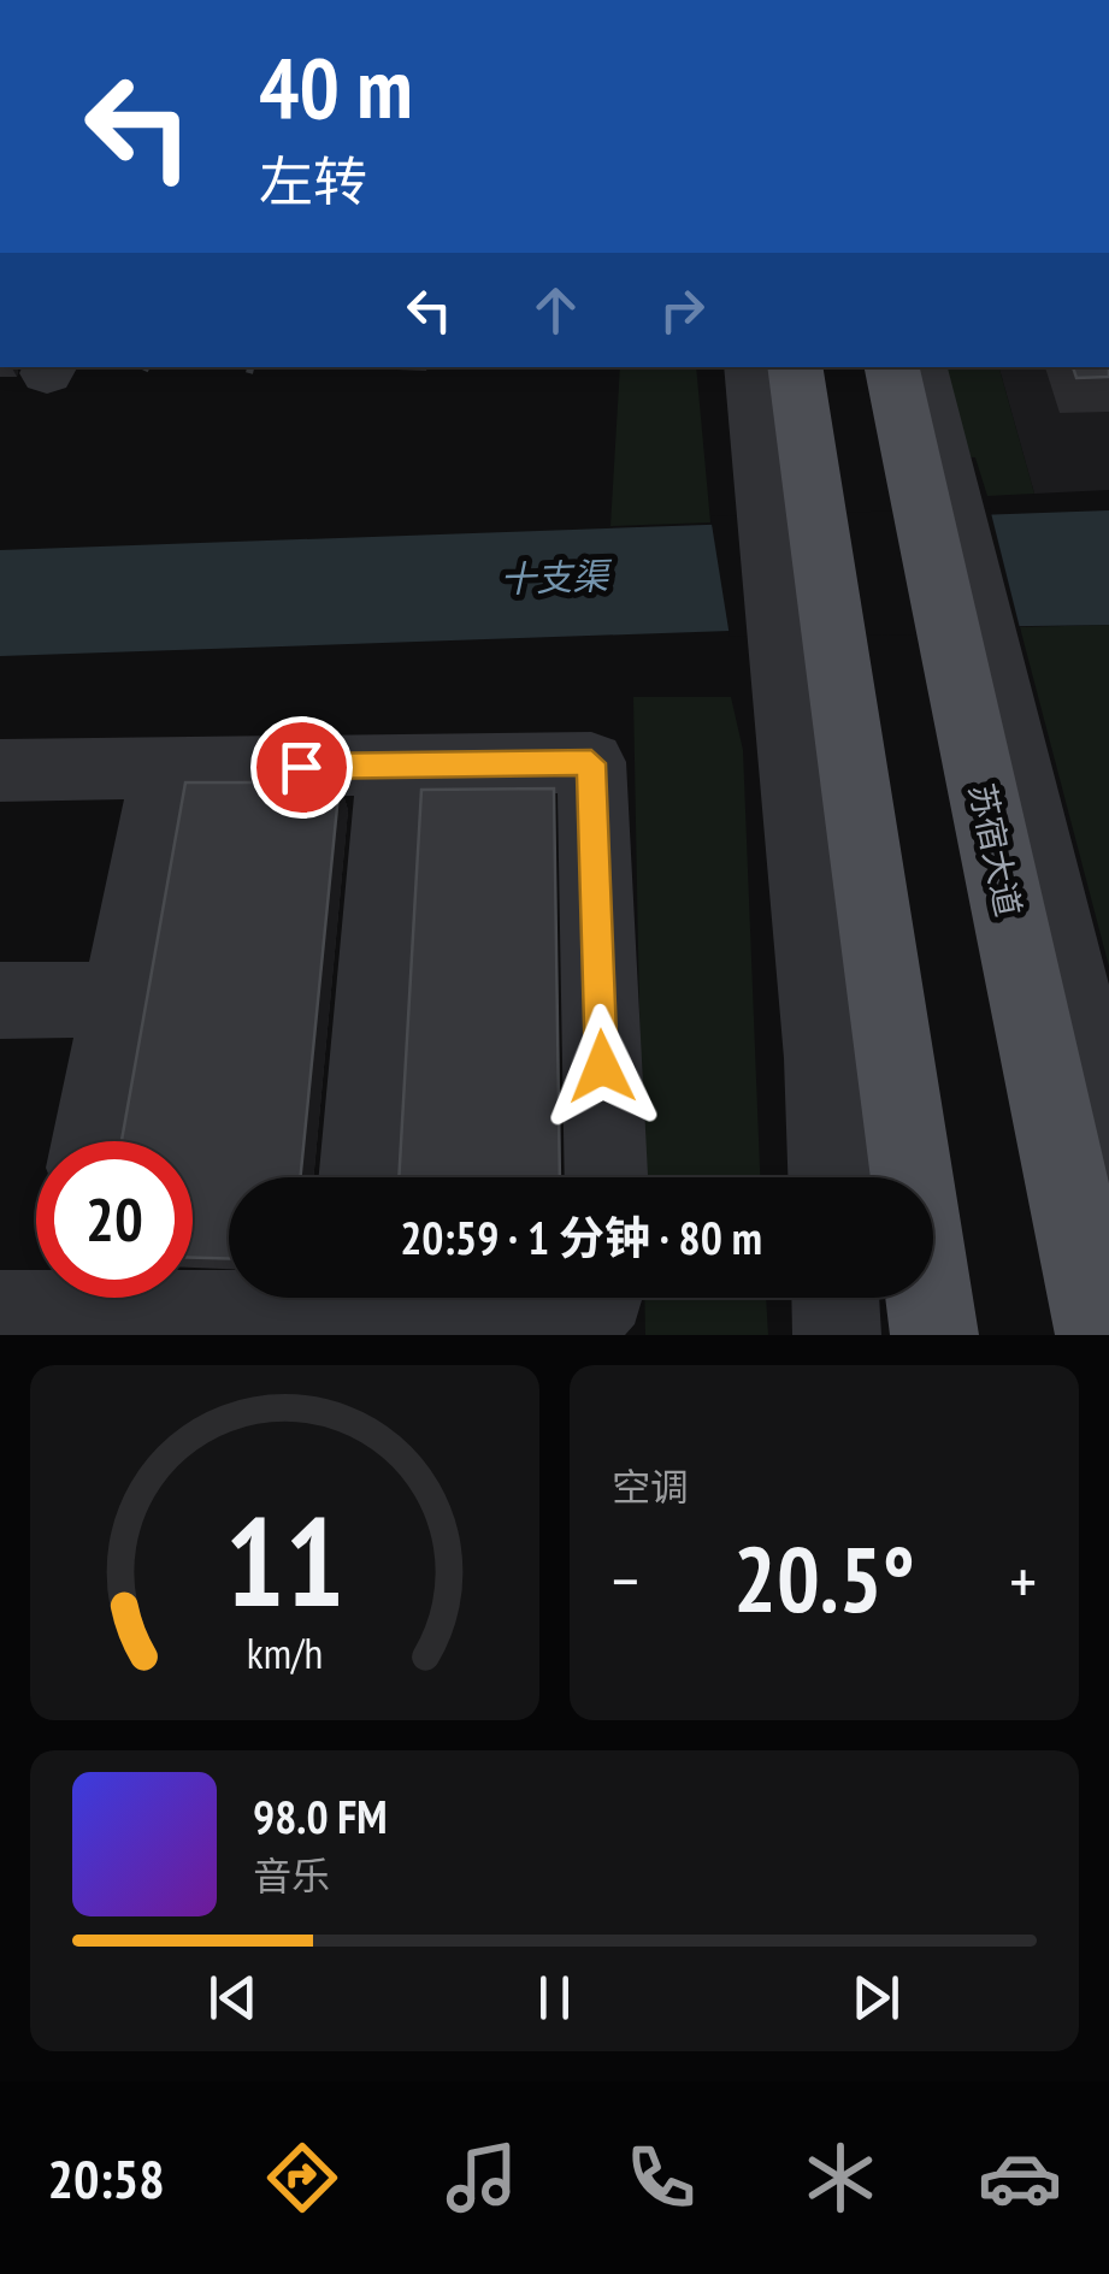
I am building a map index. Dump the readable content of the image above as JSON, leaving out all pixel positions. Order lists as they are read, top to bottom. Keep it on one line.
{"streets":{"main road":["苏宿大道"]},"water":["十支渠"],"page":{"turn":["40 m","左转"],"limit":"20","trip":"20:59 · 1 分钟 · 80 m","tile":"空调","heat":["−","20.5°","+"],"song":["98.0 FM","音乐"],"tabs":"20:58","gauge":["11","km/h"]}}
